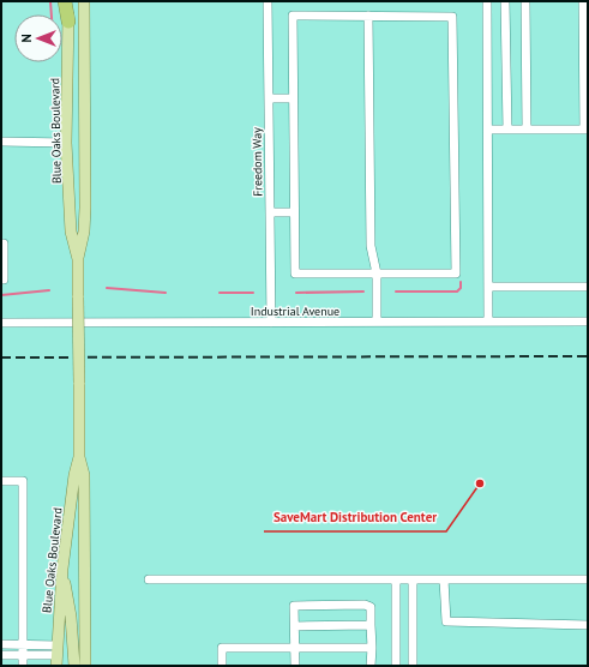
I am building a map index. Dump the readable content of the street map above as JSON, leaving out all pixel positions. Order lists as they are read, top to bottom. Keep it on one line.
{"streets":{"main road":["Blue Oaks Boulevard"],"street":["Freedom Way","Industrial Avenue"]},"crossings":[["Freedom Way","Industrial Avenue"]],"places":["SaveMart Distribution Center"],"north":"left"}
